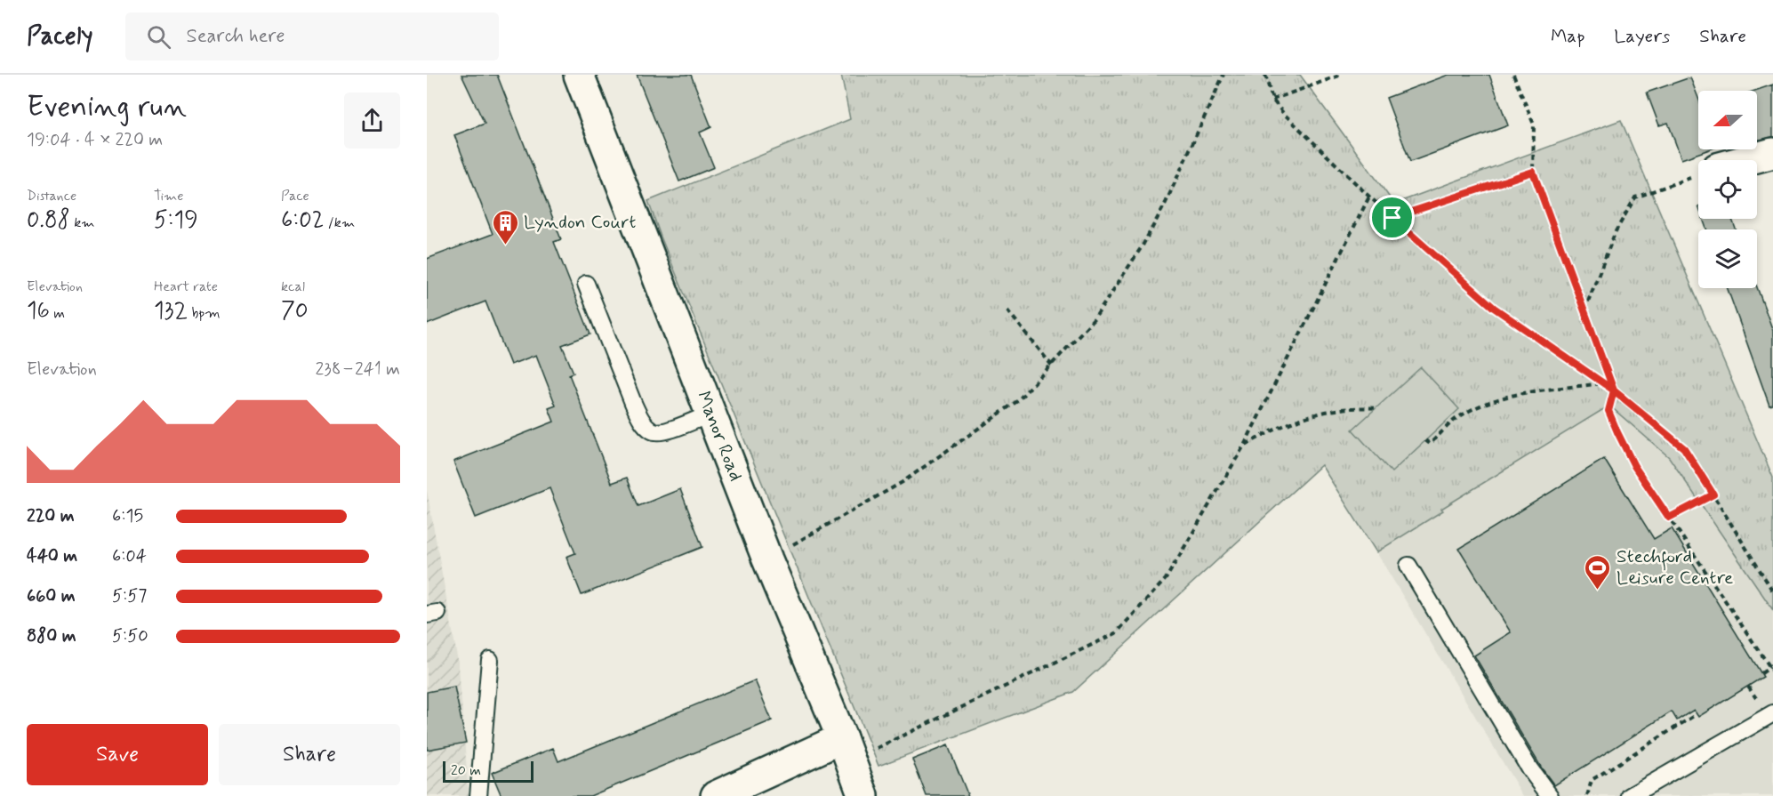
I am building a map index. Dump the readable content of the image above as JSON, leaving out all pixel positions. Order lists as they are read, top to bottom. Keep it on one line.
{"streets":{"street":["Manor Road"]},"places":{"building":["Lyndon Court"],"sports":["Stechford Leisure Centre"]},"scale_bar":"20 m","north":"left","page":{"header":"Pacely","search":"Search here","nav":["Map","Layers","Share"],"heading":["Evening run","19:04 · 4 × 220 m"],"stats":[["Distance","0.88 km"],["Time","5:19"],["Pace","6:02 /km"],["Elevation","16 m"],["Heart rate","132 bpm"],["kcal","70"]],"chart":["Elevation","238–241 m"],"list":[{"name":"220 m","note":"6:15"},{"name":"440 m","note":"6:04"},{"name":"660 m","note":"5:57"},{"name":"880 m","note":"5:50"}],"buttons":["Save","Share"],"scale":"20 m"}}
